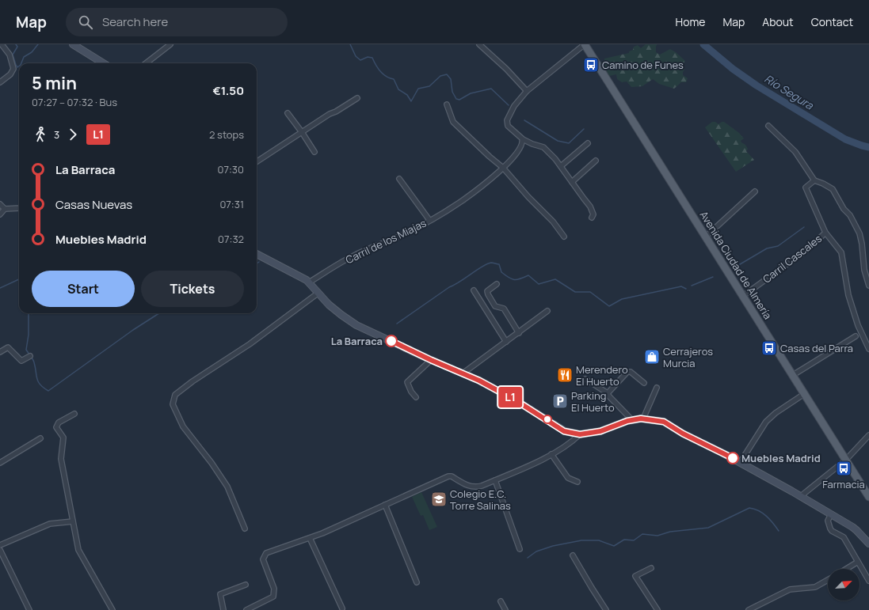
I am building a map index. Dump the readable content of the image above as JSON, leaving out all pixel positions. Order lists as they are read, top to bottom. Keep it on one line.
{"streets":{"main road":["Avenida Ciudad de Almería"],"street":["Carril de los Miajas","Carril Cascales"]},"crossings":[["Carril Cascales","Avenida Ciudad de Almería"]],"water":["Río Segura"],"places":{"bus stop":["Camino de Funes","Casas del Parra","Farmacia"],"other":["La Barraca","Muebles Madrid"],"shop":["Cerrajeros Murcia"],"restaurant":["Merendero El Huerto"],"parking":["Parking El Huerto"],"school or university":["Colegio E.C. Torre Salinas"]},"lines":["bus line L1"],"north":"top right","page":{"header":"Map","search":"Search here","nav":["Home","Map","About","Contact"],"on_map":"L1","heading":["5 min","07:27 – 07:32 · Bus","€1.50"],"legs":["3","L1","2 stops"],"list":[{"name":"La Barraca","value":"07:30"},{"name":"Casas Nuevas","value":"07:31"},{"name":"Muebles Madrid","value":"07:32"}],"buttons":["Start","Tickets"]}}
